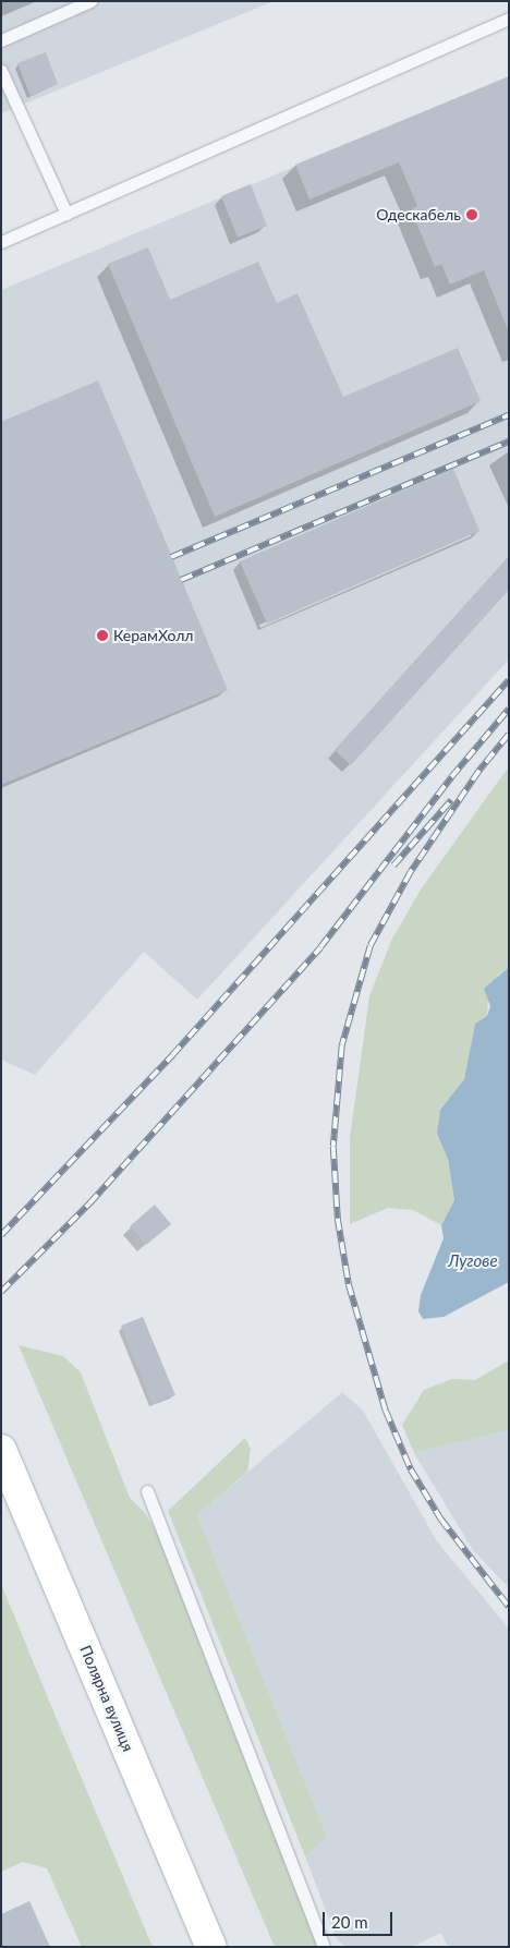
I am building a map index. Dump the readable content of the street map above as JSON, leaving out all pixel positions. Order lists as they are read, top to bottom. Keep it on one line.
{"streets":{"main road":["Полярна вулиця"]},"water":["Лугове"],"places":["Одескабель","КерамХолл"],"scale_bar":"20 m"}
